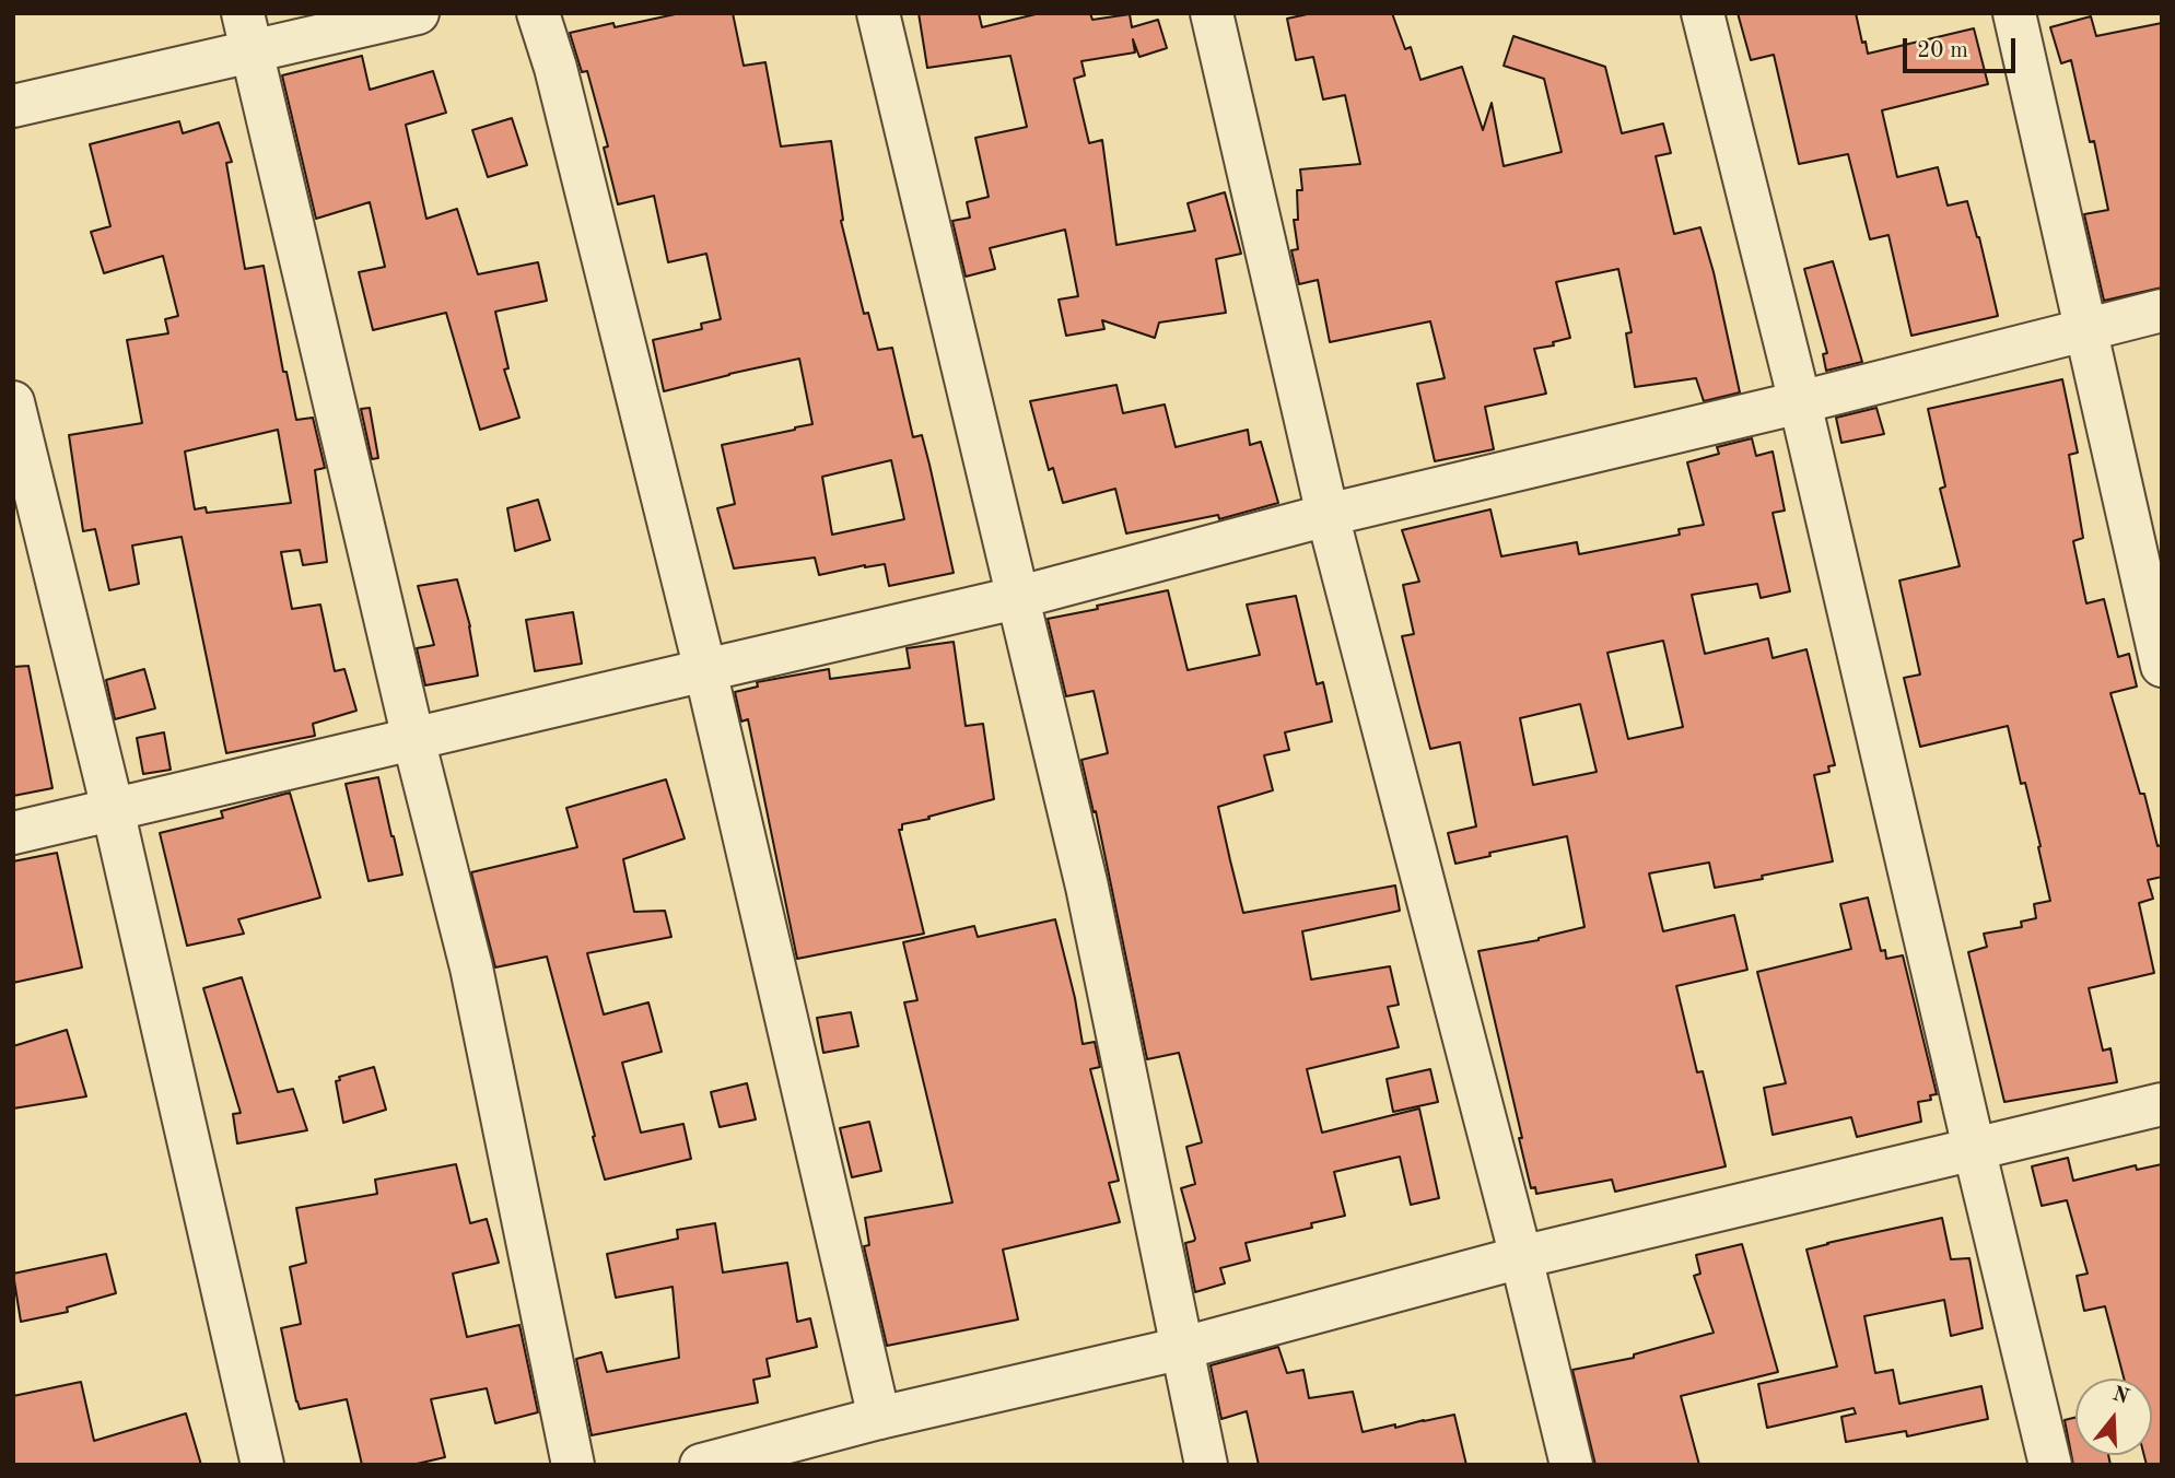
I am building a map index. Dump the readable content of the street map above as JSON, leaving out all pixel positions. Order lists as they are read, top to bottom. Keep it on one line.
{"scale_bar":"20 m","north":"top"}
